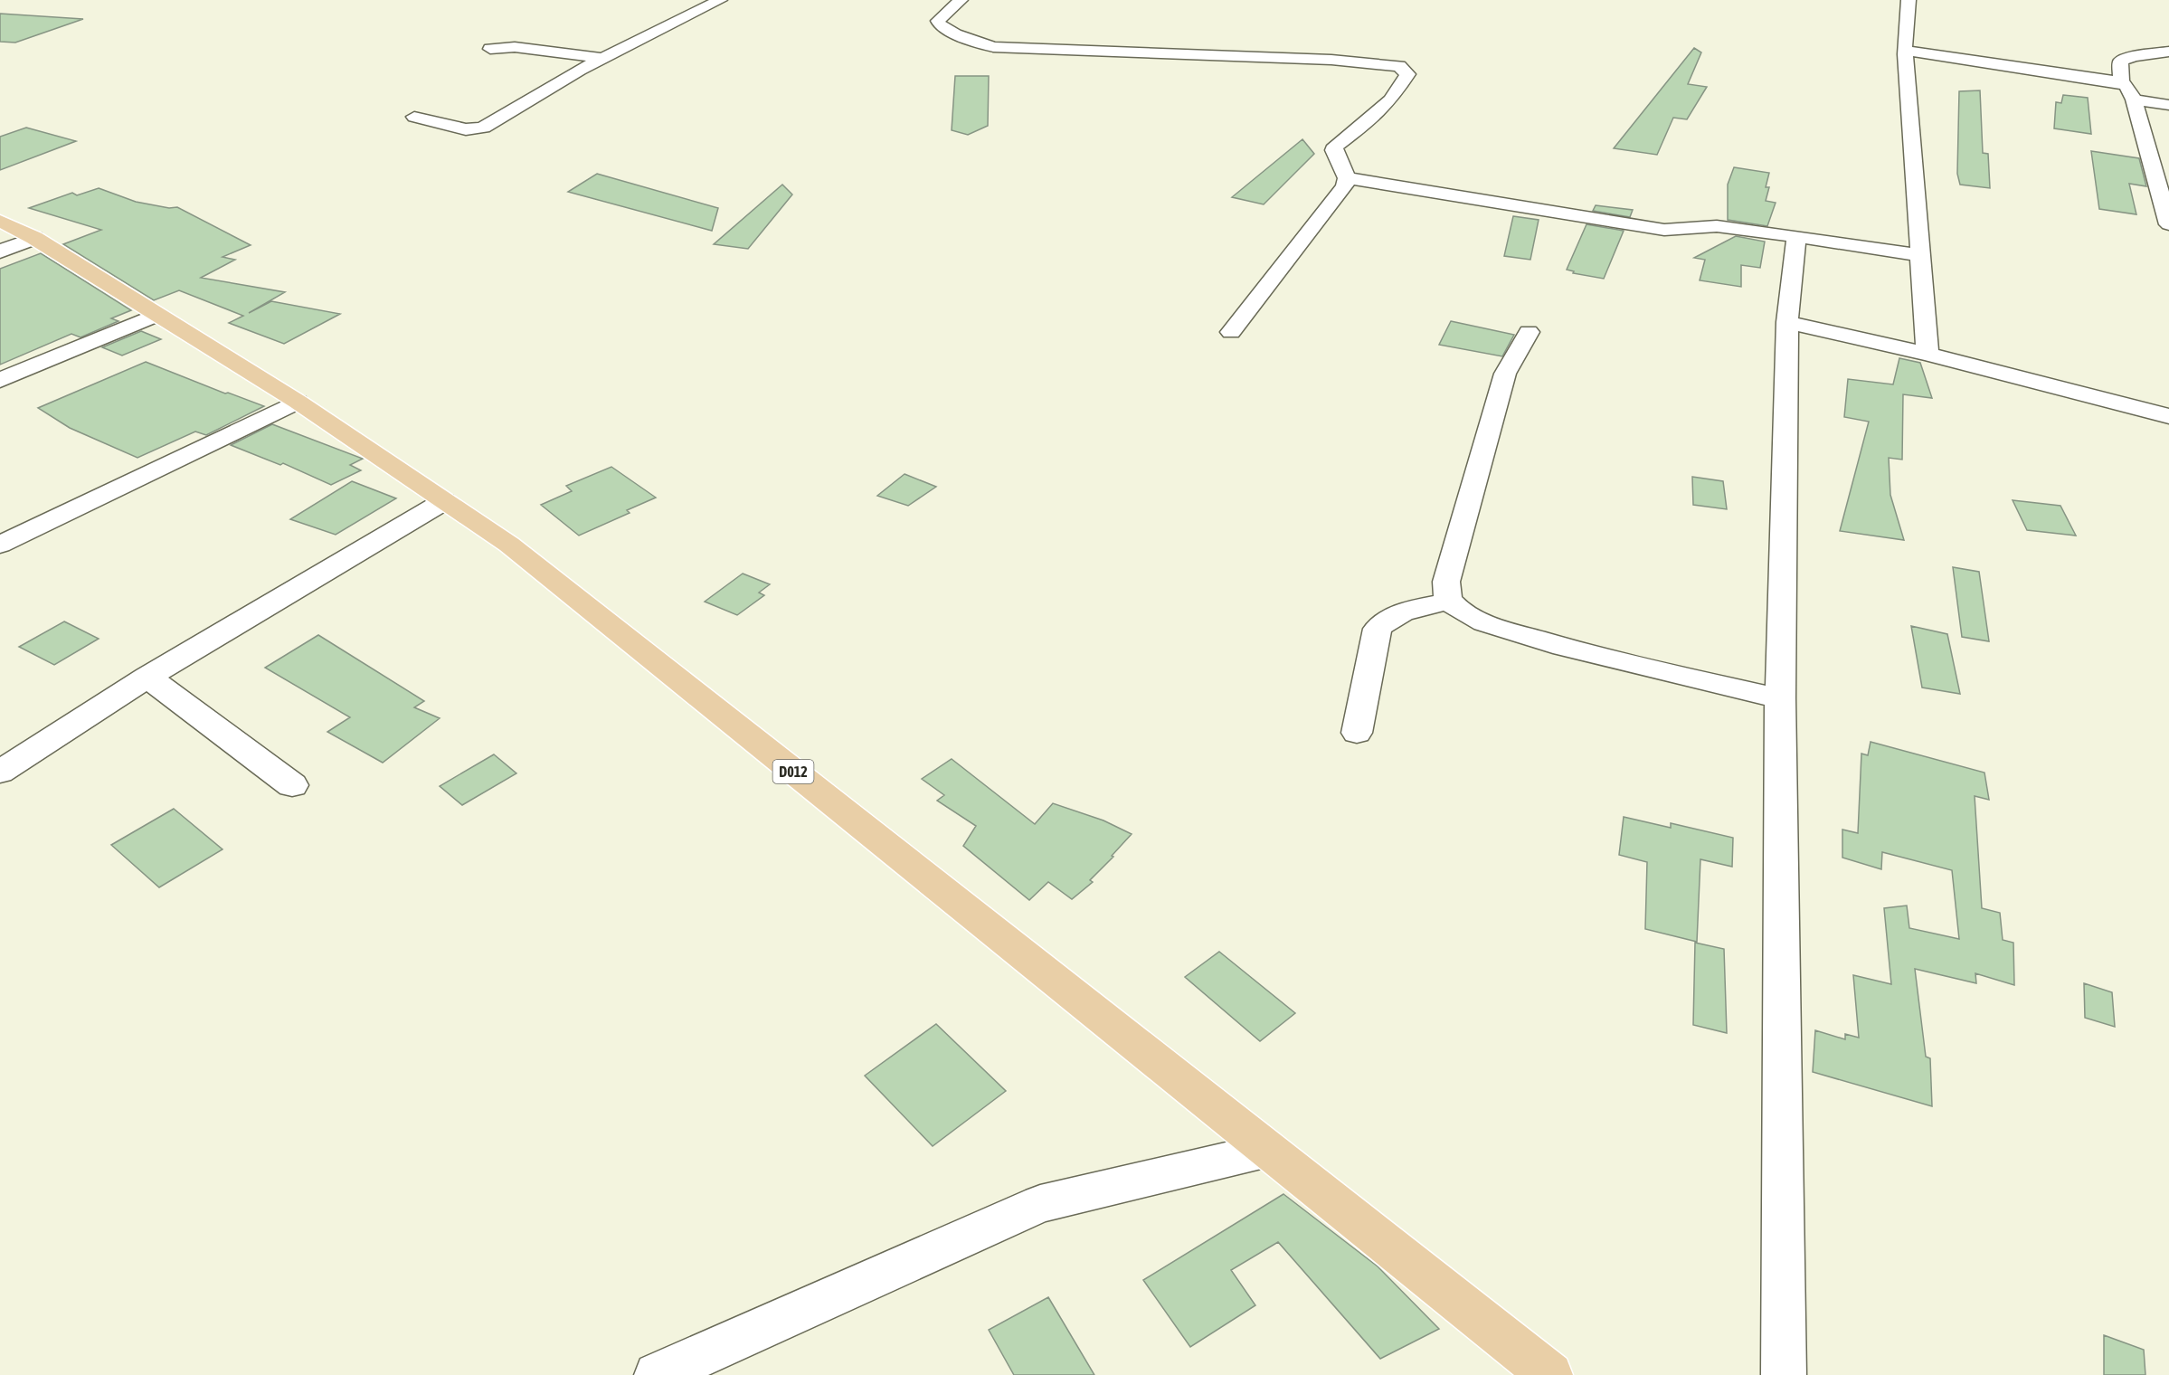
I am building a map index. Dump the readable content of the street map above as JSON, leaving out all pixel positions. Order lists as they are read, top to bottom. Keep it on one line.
{"streets":{"main road":["D012"]}}
